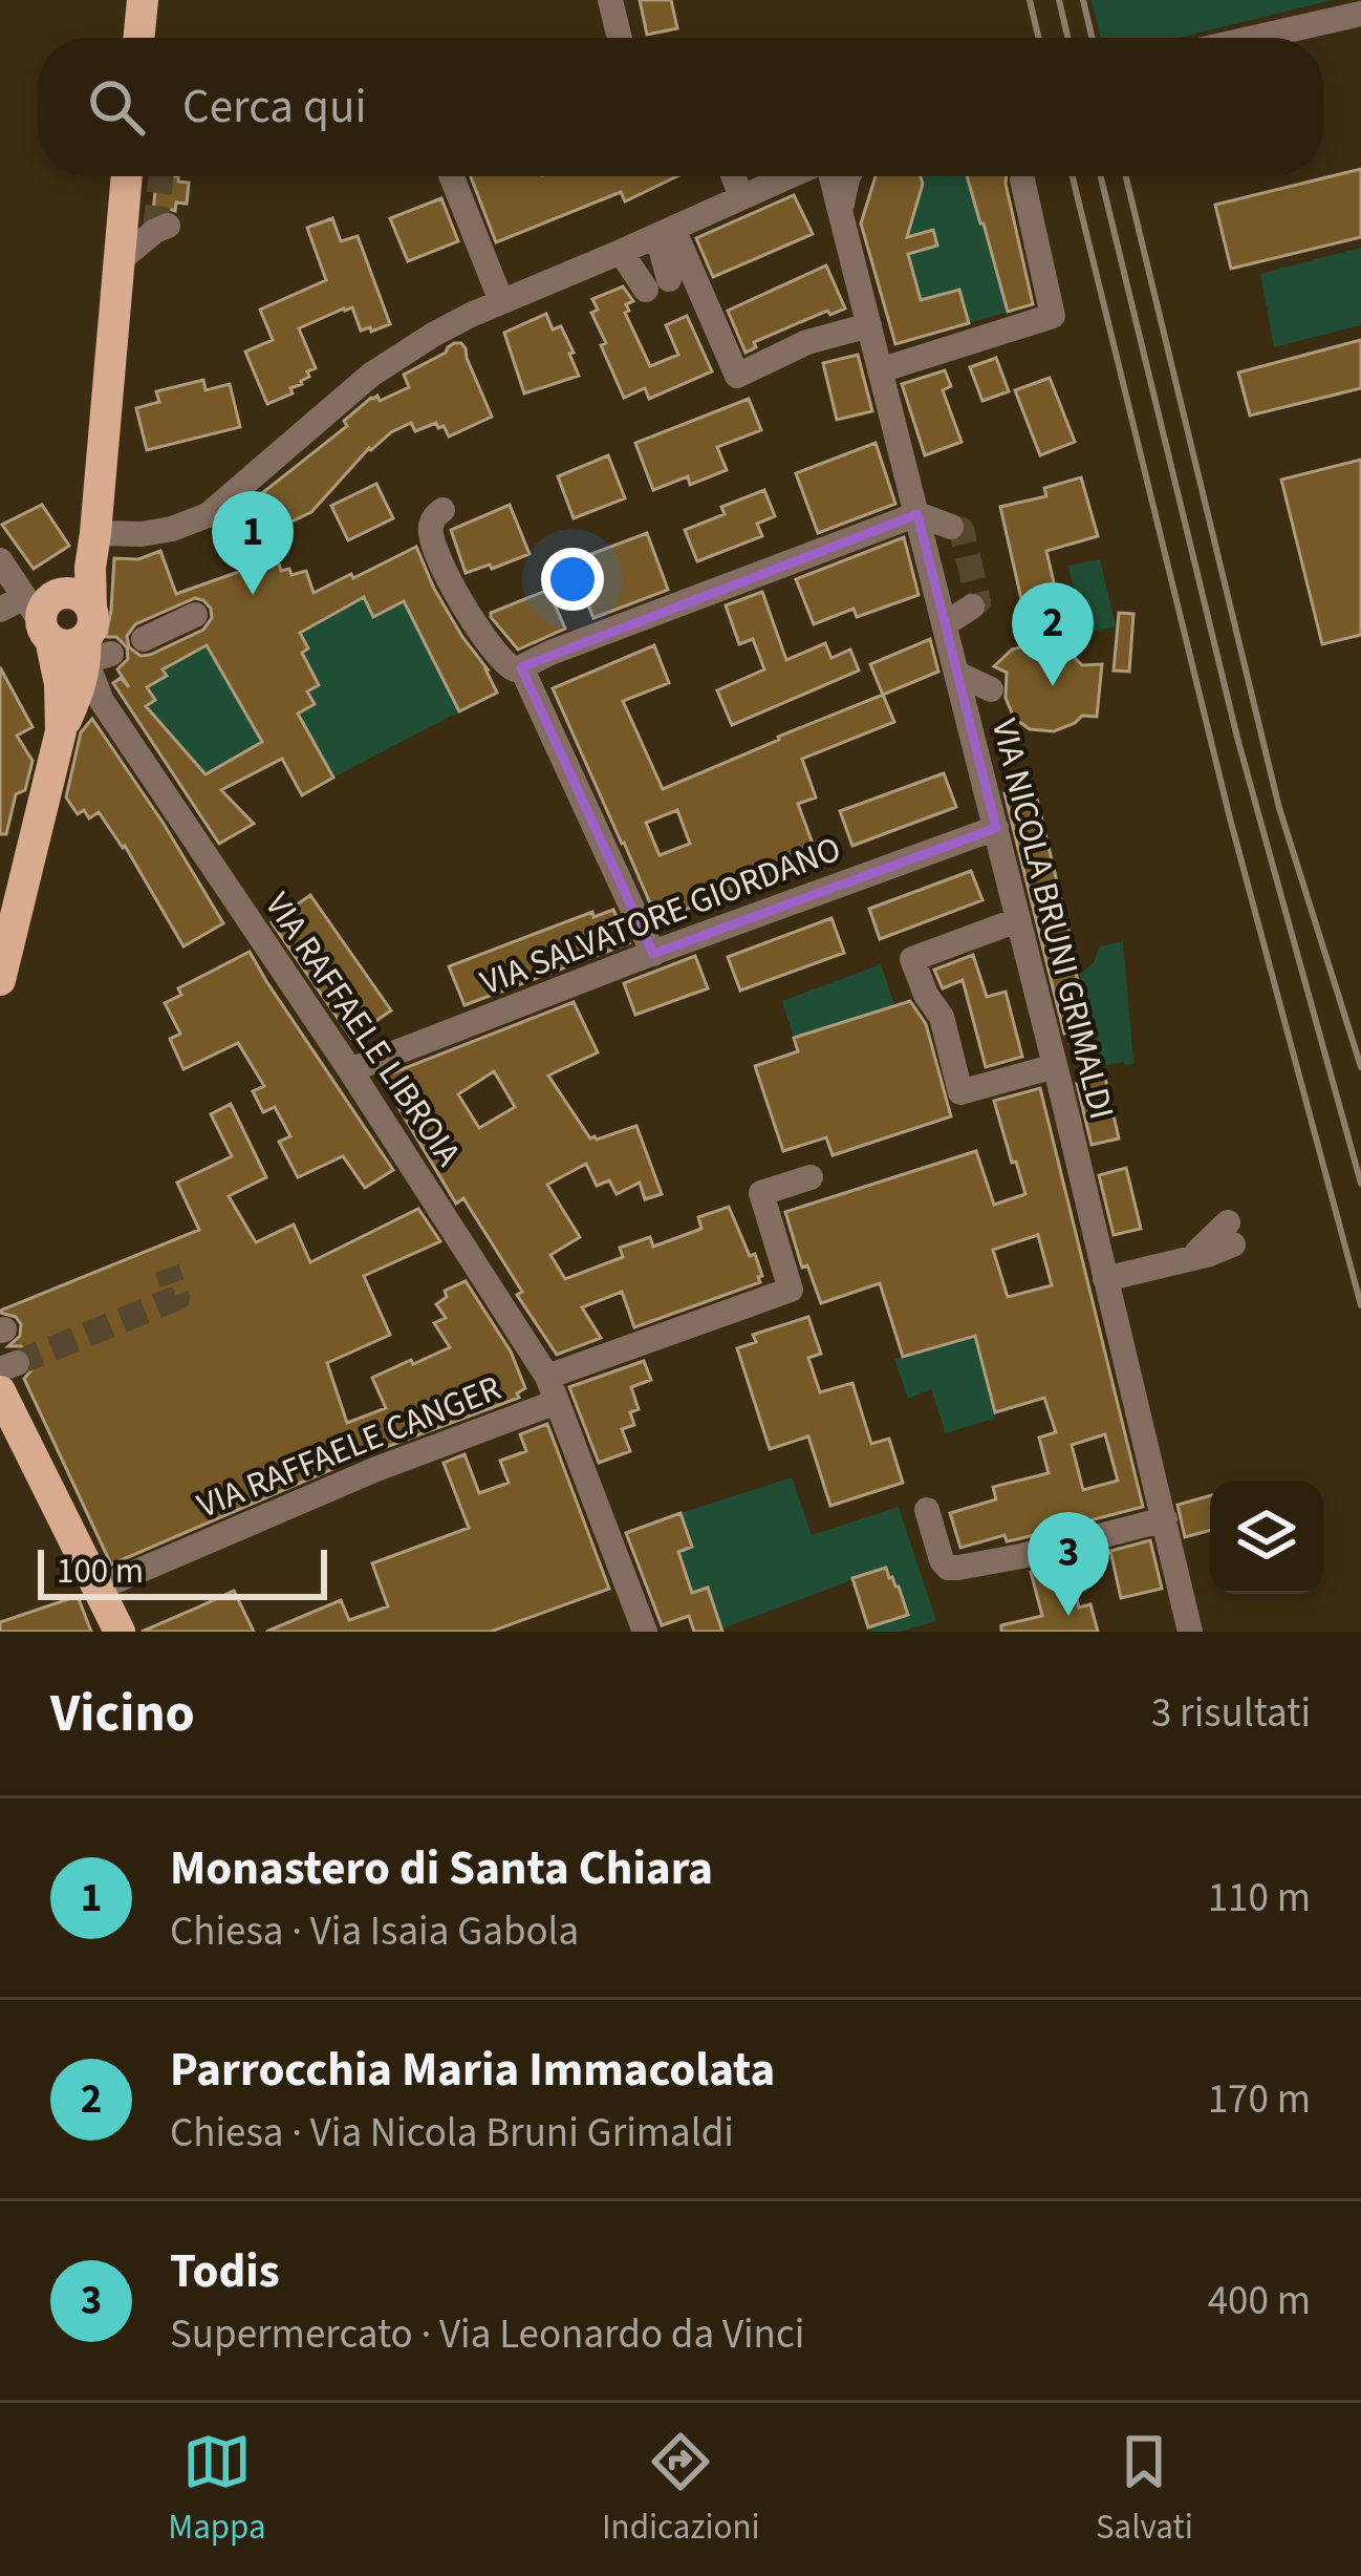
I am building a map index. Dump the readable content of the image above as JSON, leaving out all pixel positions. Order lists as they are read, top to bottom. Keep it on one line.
{"streets":{"street":["VIA SALVATORE GIORDANO","VIA NICOLA BRUNI GRIMALDI","VIA RAFFAELE LIBROIA","VIA RAFFAELE CANGER"]},"crossings":[["VIA SALVATORE GIORDANO","VIA NICOLA BRUNI GRIMALDI"],["VIA SALVATORE GIORDANO","VIA RAFFAELE LIBROIA"],["VIA RAFFAELE LIBROIA","VIA RAFFAELE CANGER"]],"scale_bar":"100 m","page":{"search":"Cerca qui","pins":["1","2","3"],"scale":"100 m","heading":["Vicino","3 risultati"],"list":[{"mark":"1","name":"Monastero di Santa Chiara","note":"Chiesa · Via Isaia Gabola","value":"110 m"},{"mark":"2","name":"Parrocchia Maria Immacolata","note":"Chiesa · Via Nicola Bruni Grimaldi","value":"170 m"},{"mark":"3","name":"Todis","note":"Supermercato · Via Leonardo da Vinci","value":"400 m"}],"nav":["Mappa","Indicazioni","Salvati"]}}
